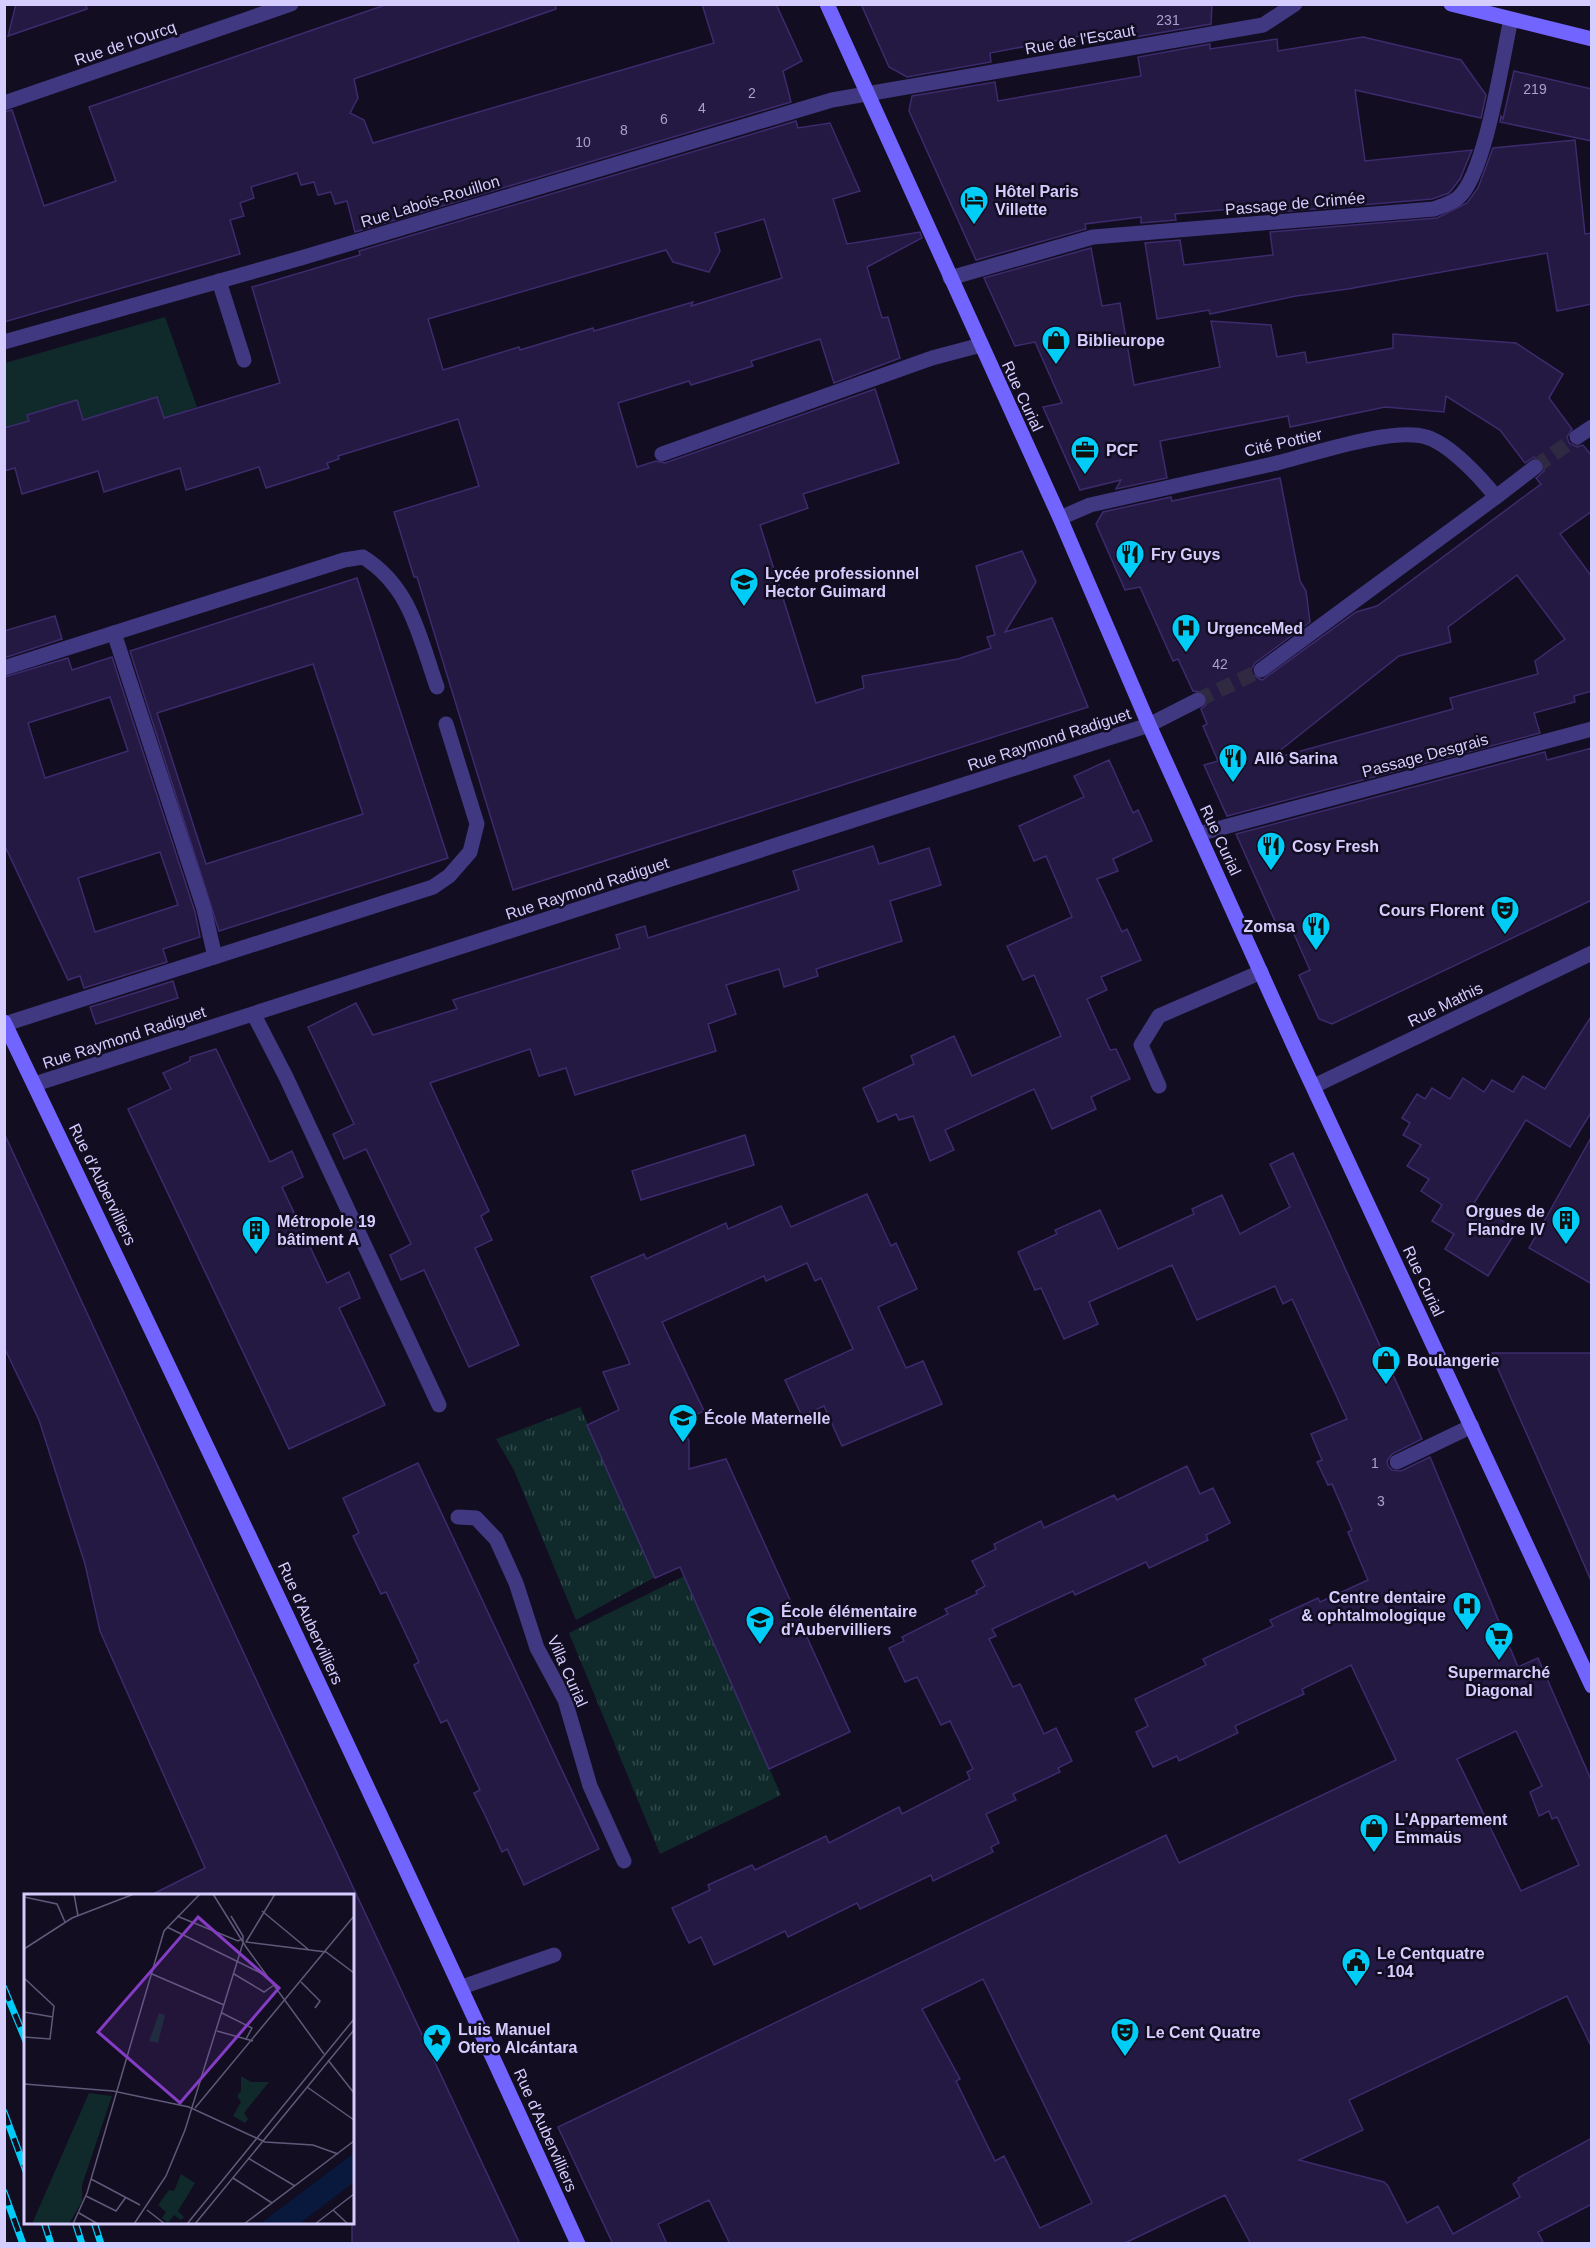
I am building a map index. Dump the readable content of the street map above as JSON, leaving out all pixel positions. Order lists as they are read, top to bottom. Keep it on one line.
{"streets":{"street":["Rue de l'Escaut","Rue de l'Ourcq","Rue Labois-Rouillon","Passage de Crimée","Rue Curial","Cité Pottier","Rue Raymond Radiguet","Passage Desgrais","Rue Mathis","Rue d'Aubervilliers","Villa Curial"]},"crossings":[["Rue de l'Escaut","Rue Labois-Rouillon"],["Rue de l'Escaut","Rue Curial"],["Rue Labois-Rouillon","Rue Curial"],["Passage de Crimée","Rue Curial"],["Rue Curial","Cité Pottier"],["Rue Curial","Rue Raymond Radiguet"],["Rue Curial","Passage Desgrais"],["Rue Curial","Rue Mathis"],["Rue Raymond Radiguet","Rue d'Aubervilliers"]],"places":{"hotel":["Hôtel Paris Villette"],"shop":["Biblieurope","Boulangerie","L'Appartement Emmaüs"],"office":["PCF"],"restaurant":["Fry Guys","Allô Sarina","Cosy Fresh","Zomsa"],"school or university":["Lycée professionnel Hector Guimard","École Maternelle","École élémentaire d'Aubervilliers"],"hospital":["UrgenceMed","Centre dentaire & ophtalmologique"],"theatre":["Cours Florent","Le Cent Quatre"],"building":["Orgues de Flandre IV","Métropole 19 bâtiment A"],"supermarket":["Supermarché Diagonal"],"public building":["Le Centquatre - 104"],"place":["Luis Manuel Otero Alcántara"]},"house_numbers":["231","219","2","4","6","8","10","42","1","3"]}
